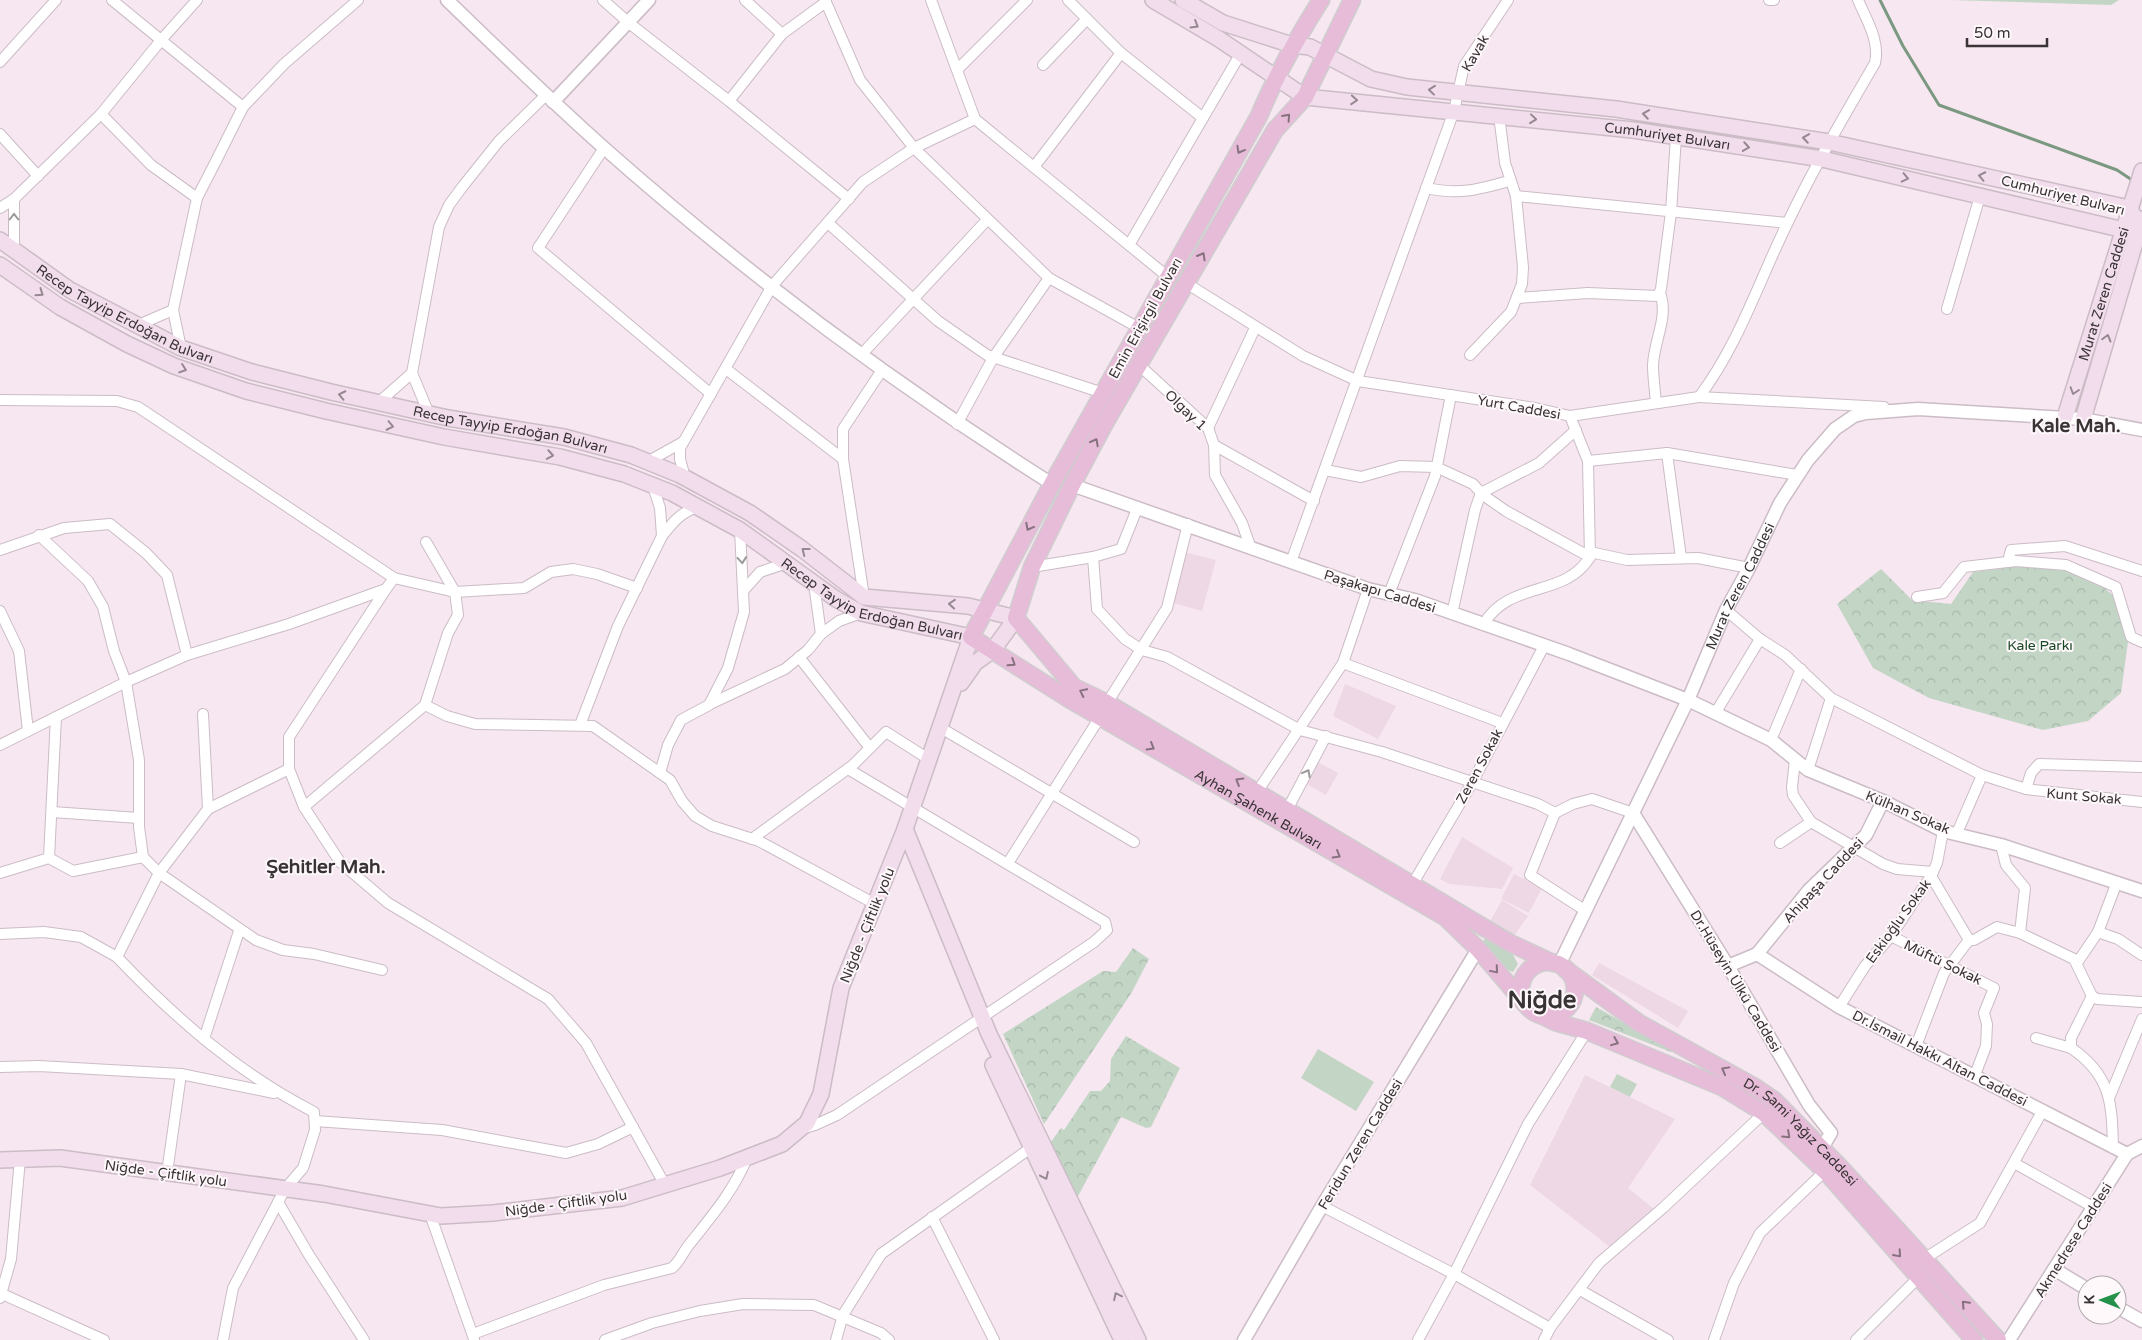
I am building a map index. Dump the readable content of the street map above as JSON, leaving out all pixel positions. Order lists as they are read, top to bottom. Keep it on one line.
{"streets":{"main road":["Cumhuriyet Bulvarı","Murat Zeren Caddesi","Recep Tayyip Erdoğan Bulvarı","Emin Erişirgil Bulvarı","Ayhan Şahenk Bulvarı","Niğde - Çiftlik yolu","Dr. Sami Yağız Caddesi"],"street":["Kavak","Yurt Caddesi","Olgay 1","Paşakapı Caddesi","Zeren Sokak","Kunt Sokak","Külhan Sokak","Ahipaşa Caddesi","Eskioğlu Sokak","Müftü Sokak","Dr.Hüseyin Ülkü Caddesi","Dr.İsmail Hakkı Altan Caddesi","Feridun Zeren Caddesi","Akmedrese Caddesi"]},"crossings":[["Kavak","Cumhuriyet Bulvarı"],["Kavak","Yurt Caddesi"],["Kavak","Paşakapı Caddesi"],["Cumhuriyet Bulvarı","Murat Zeren Caddesi"],["Cumhuriyet Bulvarı","Emin Erişirgil Bulvarı"],["Murat Zeren Caddesi","Yurt Caddesi"],["Murat Zeren Caddesi","Paşakapı Caddesi"],["Murat Zeren Caddesi","Kunt Sokak"],["Murat Zeren Caddesi","Ayhan Şahenk Bulvarı"],["Murat Zeren Caddesi","Külhan Sokak"],["Murat Zeren Caddesi","Dr.Hüseyin Ülkü Caddesi"],["Murat Zeren Caddesi","Dr. Sami Yağız Caddesi"],["Recep Tayyip Erdoğan Bulvarı","Emin Erişirgil Bulvarı"],["Recep Tayyip Erdoğan Bulvarı","Ayhan Şahenk Bulvarı"],["Emin Erişirgil Bulvarı","Yurt Caddesi"],["Emin Erişirgil Bulvarı","Olgay 1"],["Emin Erişirgil Bulvarı","Paşakapı Caddesi"],["Emin Erişirgil Bulvarı","Ayhan Şahenk Bulvarı"],["Olgay 1","Paşakapı Caddesi"],["Paşakapı Caddesi","Zeren Sokak"],["Paşakapı Caddesi","Külhan Sokak"],["Zeren Sokak","Ayhan Şahenk Bulvarı"],["Ayhan Şahenk Bulvarı","Dr. Sami Yağız Caddesi"],["Ayhan Şahenk Bulvarı","Feridun Zeren Caddesi"],["Külhan Sokak","Ahipaşa Caddesi"],["Külhan Sokak","Eskioğlu Sokak"],["Ahipaşa Caddesi","Dr.Hüseyin Ülkü Caddesi"],["Ahipaşa Caddesi","Dr.İsmail Hakkı Altan Caddesi"],["Eskioğlu Sokak","Müftü Sokak"],["Eskioğlu Sokak","Dr.İsmail Hakkı Altan Caddesi"],["Müftü Sokak","Dr.İsmail Hakkı Altan Caddesi"],["Dr.Hüseyin Ülkü Caddesi","Dr. Sami Yağız Caddesi"],["Dr.İsmail Hakkı Altan Caddesi","Akmedrese Caddesi"]],"districts":["Kale Mah.","Şehitler Mah.","Niğde"],"parks":["Kale Parkı"],"scale_bar":"50 m","north":"left"}
